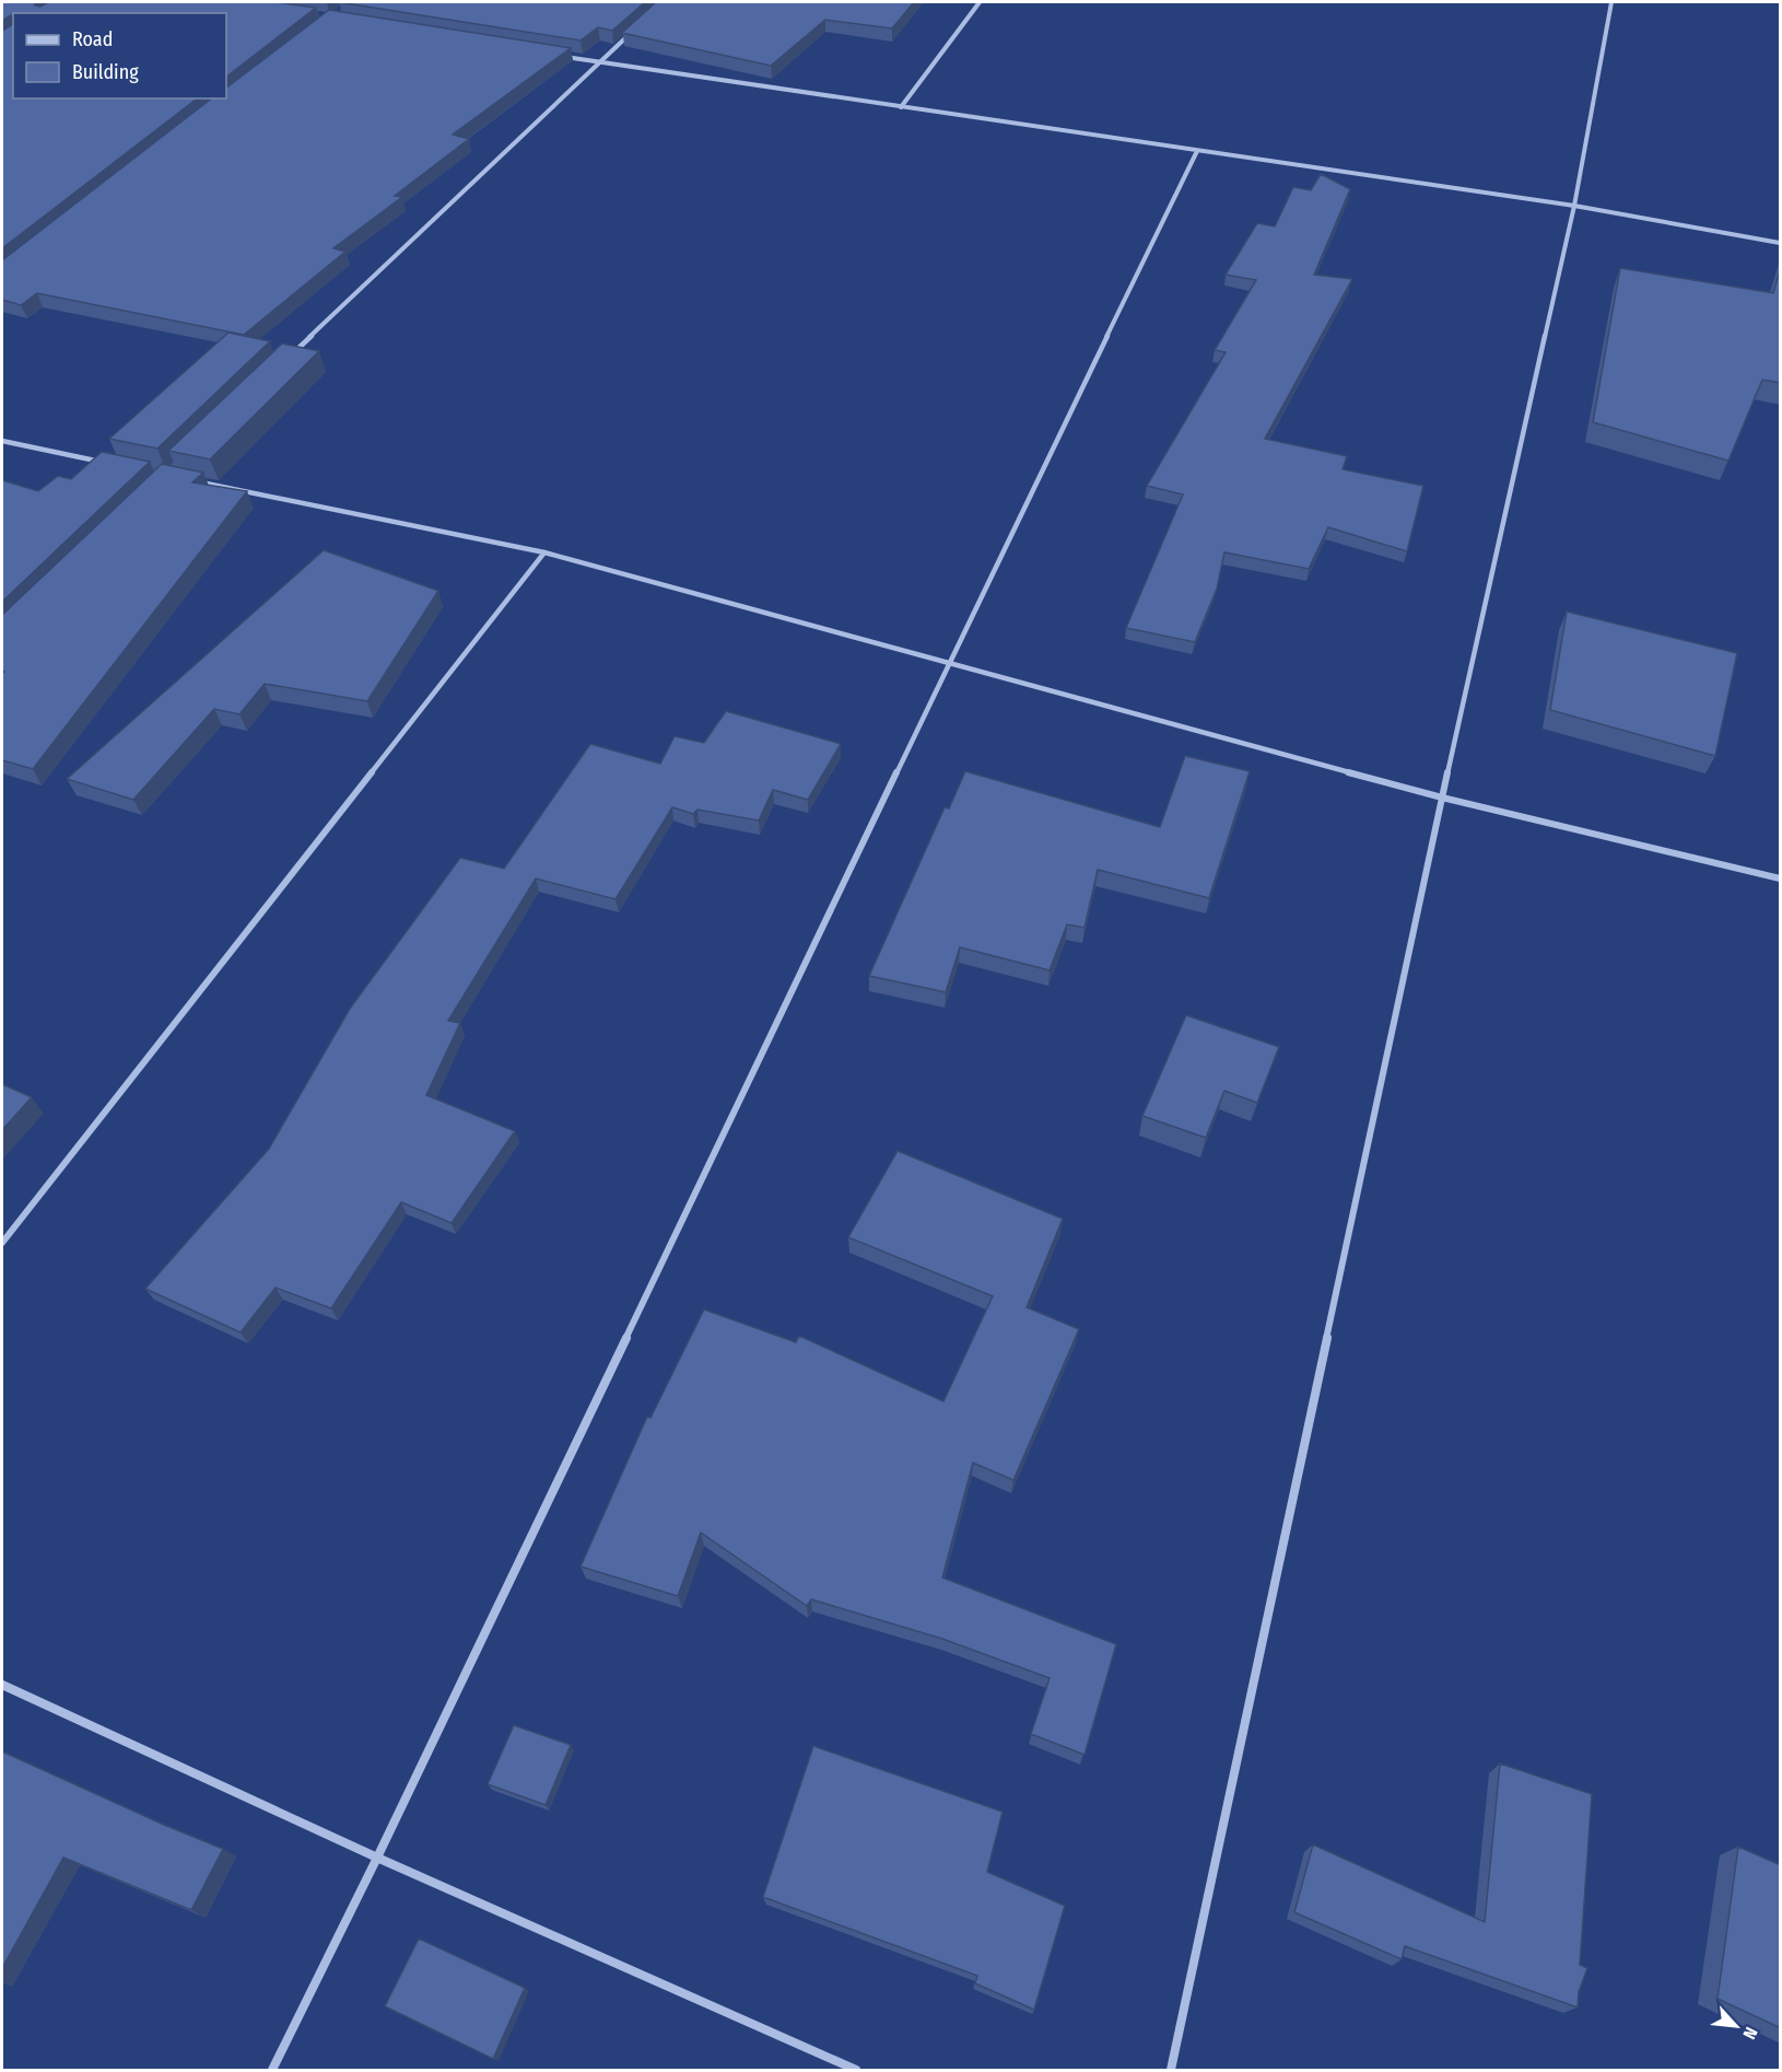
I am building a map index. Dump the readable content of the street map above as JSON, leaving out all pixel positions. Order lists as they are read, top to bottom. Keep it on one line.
{"legend":["Road","Building"],"north":"bottom right"}
